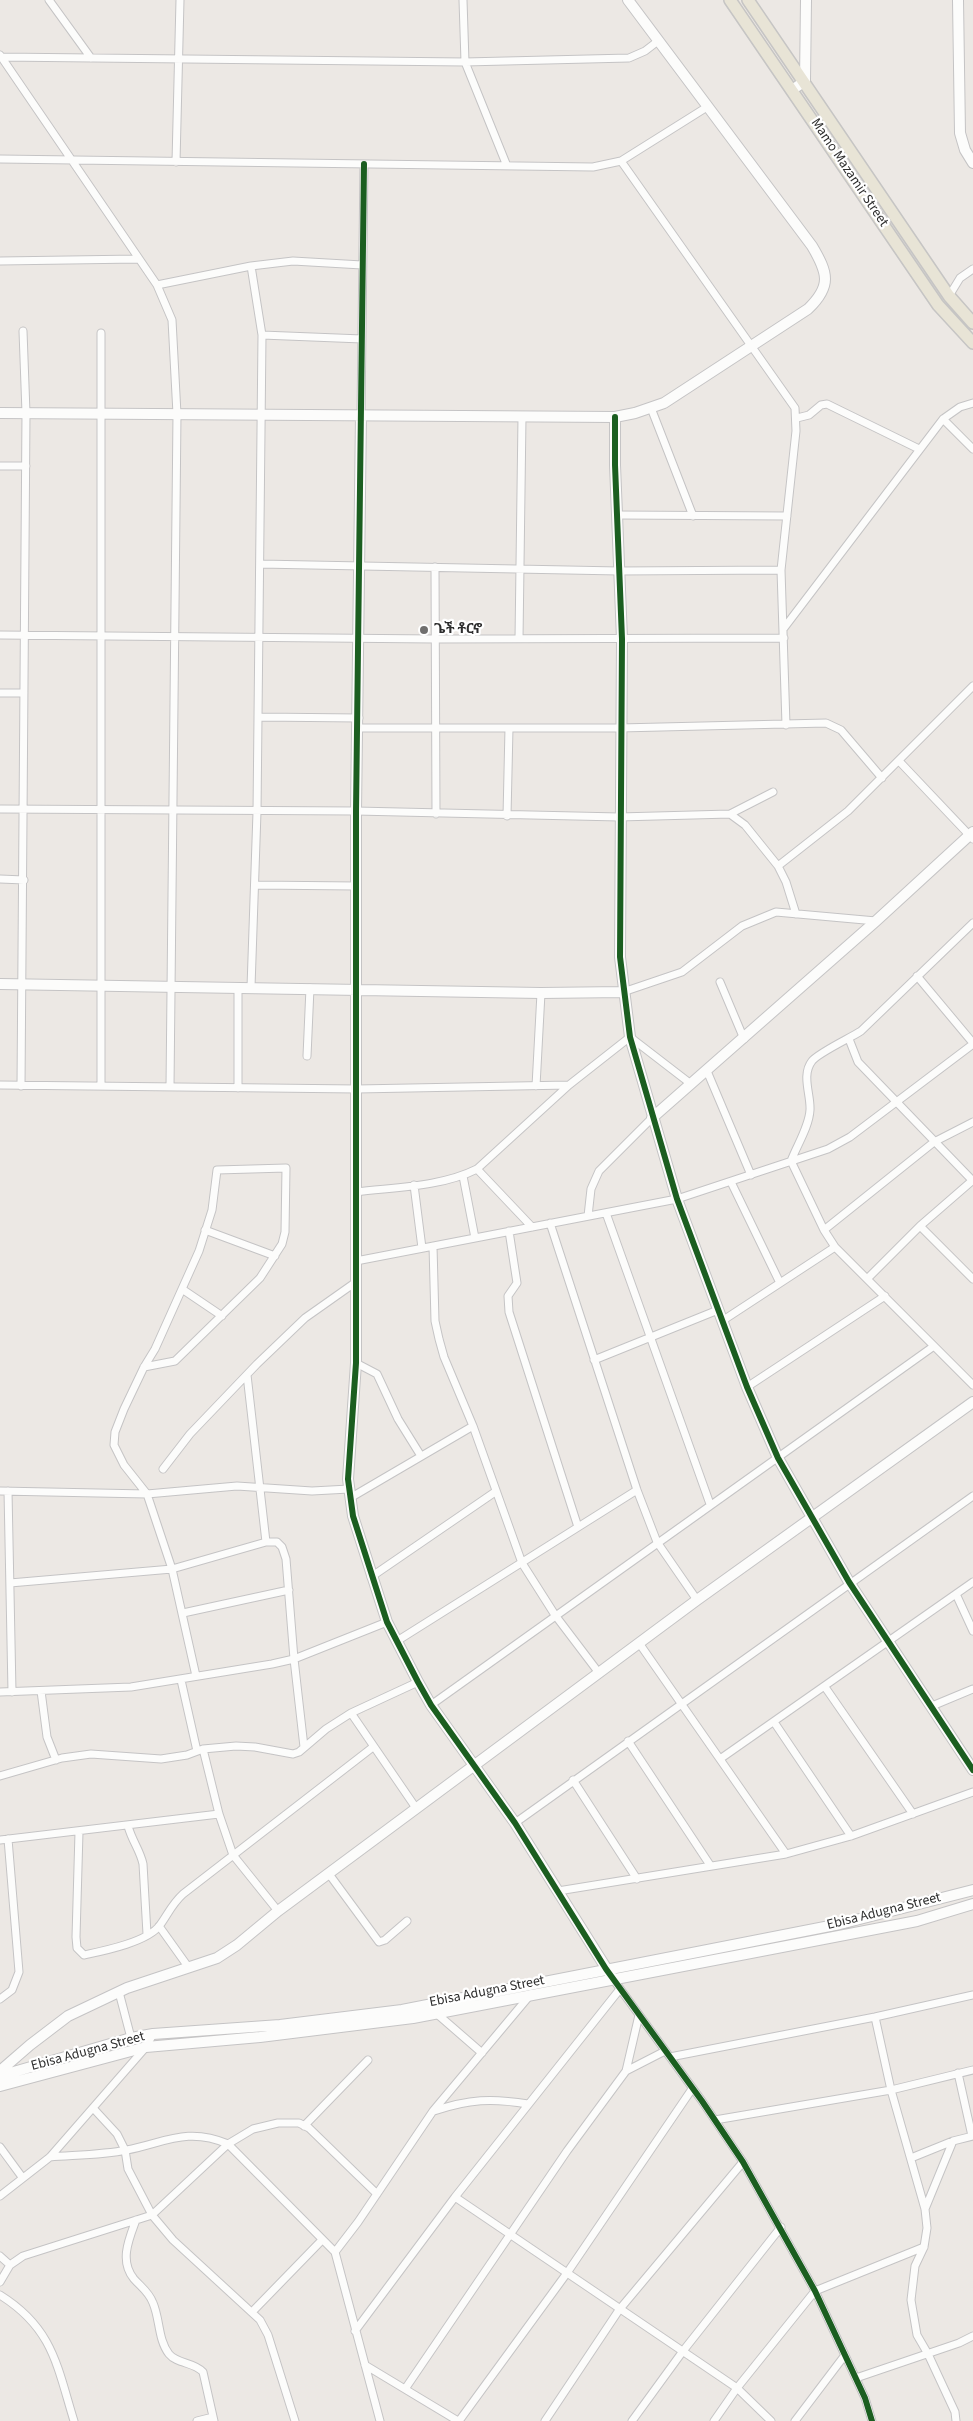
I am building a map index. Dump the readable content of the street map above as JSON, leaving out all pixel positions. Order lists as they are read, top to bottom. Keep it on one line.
{"streets":{"main road":["Mamo Mazamir Street"],"street":["Ebisa Adugna Street"]},"places":["ጌች ቶርኖ"]}
